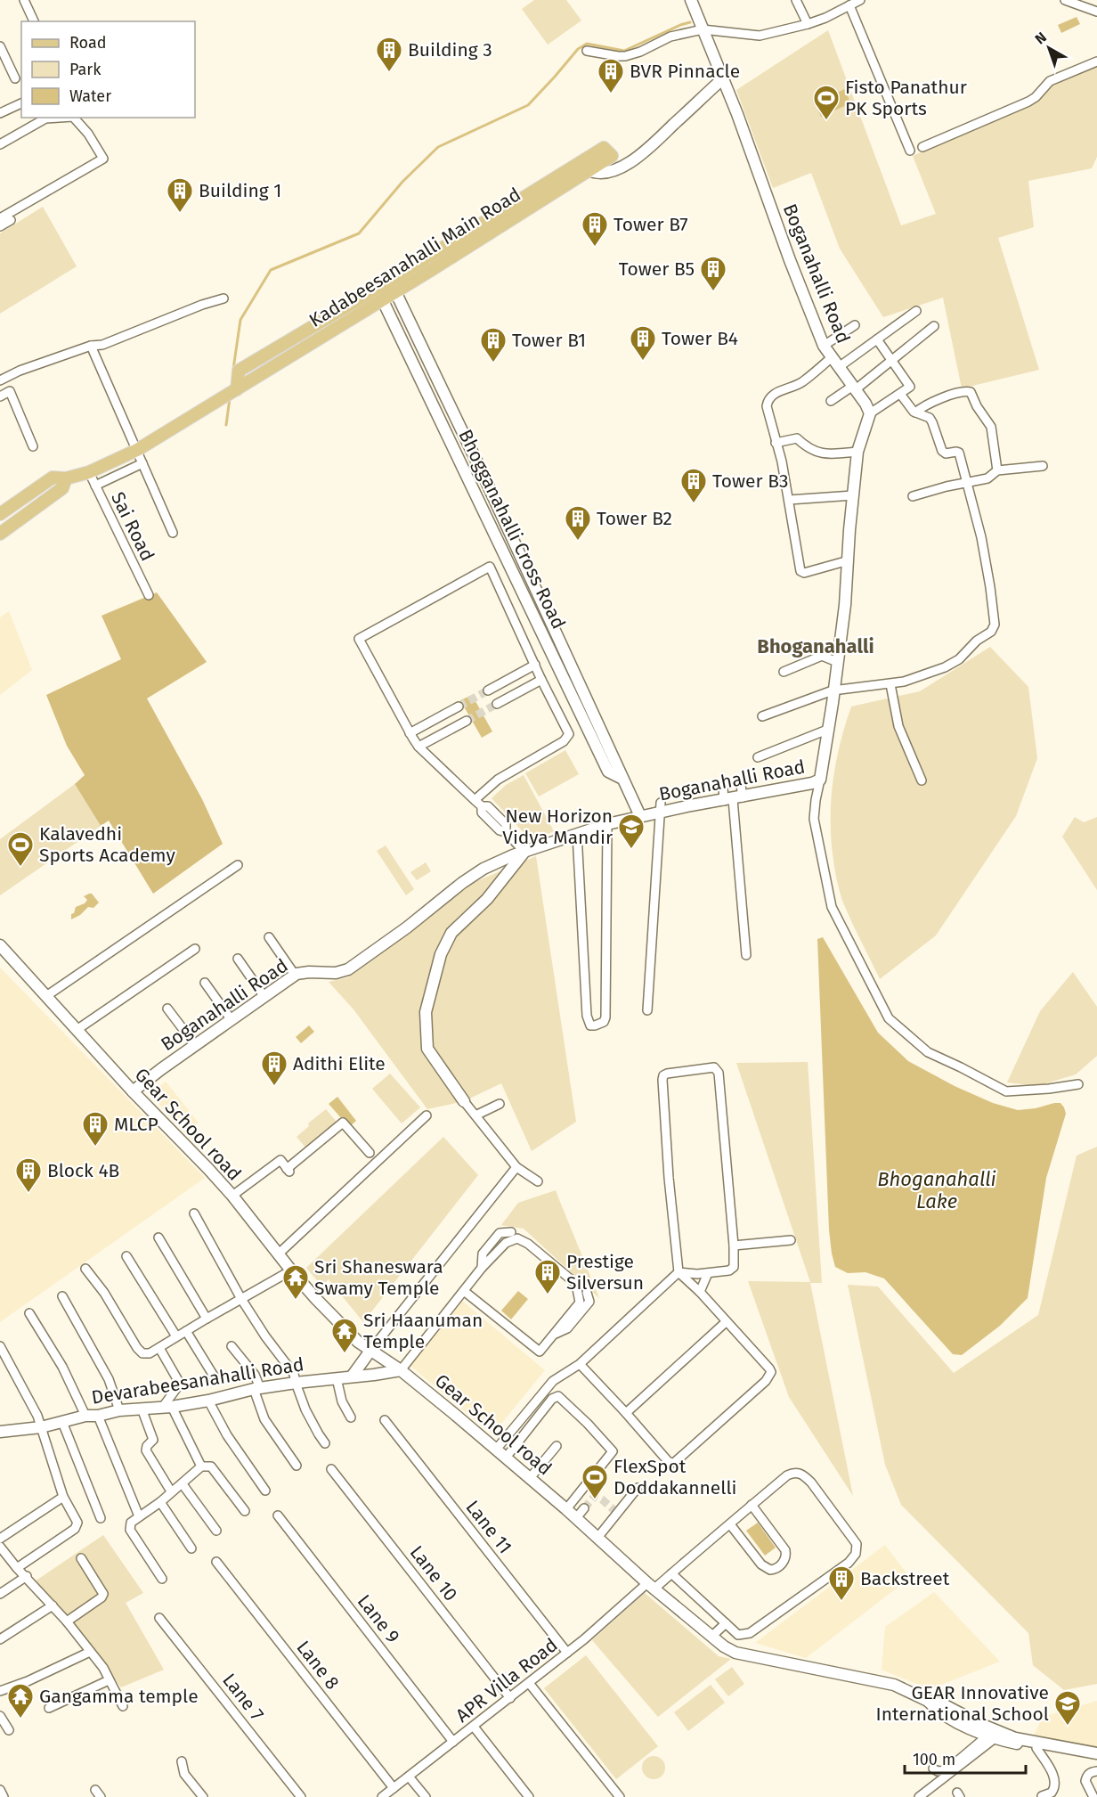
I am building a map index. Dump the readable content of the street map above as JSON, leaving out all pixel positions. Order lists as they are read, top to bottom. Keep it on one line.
{"streets":{"main road":["Kadabeesanahalli Main Road"],"street":["Boganahalli Road","Sai Road","Bhogganahalli Cross Road","Gear School road","Devarabeesanahalli Road","Lane 11","Lane 10","Lane 9","Lane 8","APR Villa Road","Lane 7"]},"crossings":[["Kadabeesanahalli Main Road","Sai Road"],["Kadabeesanahalli Main Road","Bhogganahalli Cross Road"],["Boganahalli Road","Bhogganahalli Cross Road"],["Boganahalli Road","Gear School road"],["Gear School road","Devarabeesanahalli Road"],["Gear School road","APR Villa Road"],["Lane 11","APR Villa Road"],["Lane 10","APR Villa Road"],["Lane 9","APR Villa Road"],["Lane 8","APR Villa Road"]],"districts":["Bhoganahalli"],"water":["Bhoganahalli Lake"],"places":{"building":["Building 3","BVR Pinnacle","Building 1","Tower B7","Tower B5","Tower B4","Tower B1","Tower B3","Tower B2","Adithi Elite","MLCP","Block 4B","Prestige Silversun","Backstreet"],"sports":["Fisto Panathur PK Sports","Kalavedhi Sports Academy","FlexSpot Doddakannelli"],"school or university":["New Horizon Vidya Mandir","GEAR Innovative International School"],"temple":["Sri Shaneswara Swamy Temple","Sri Haanuman Temple","Gangamma temple"]},"legend":["Road","Park","Water"],"scale_bar":"100 m","north":"top left"}
